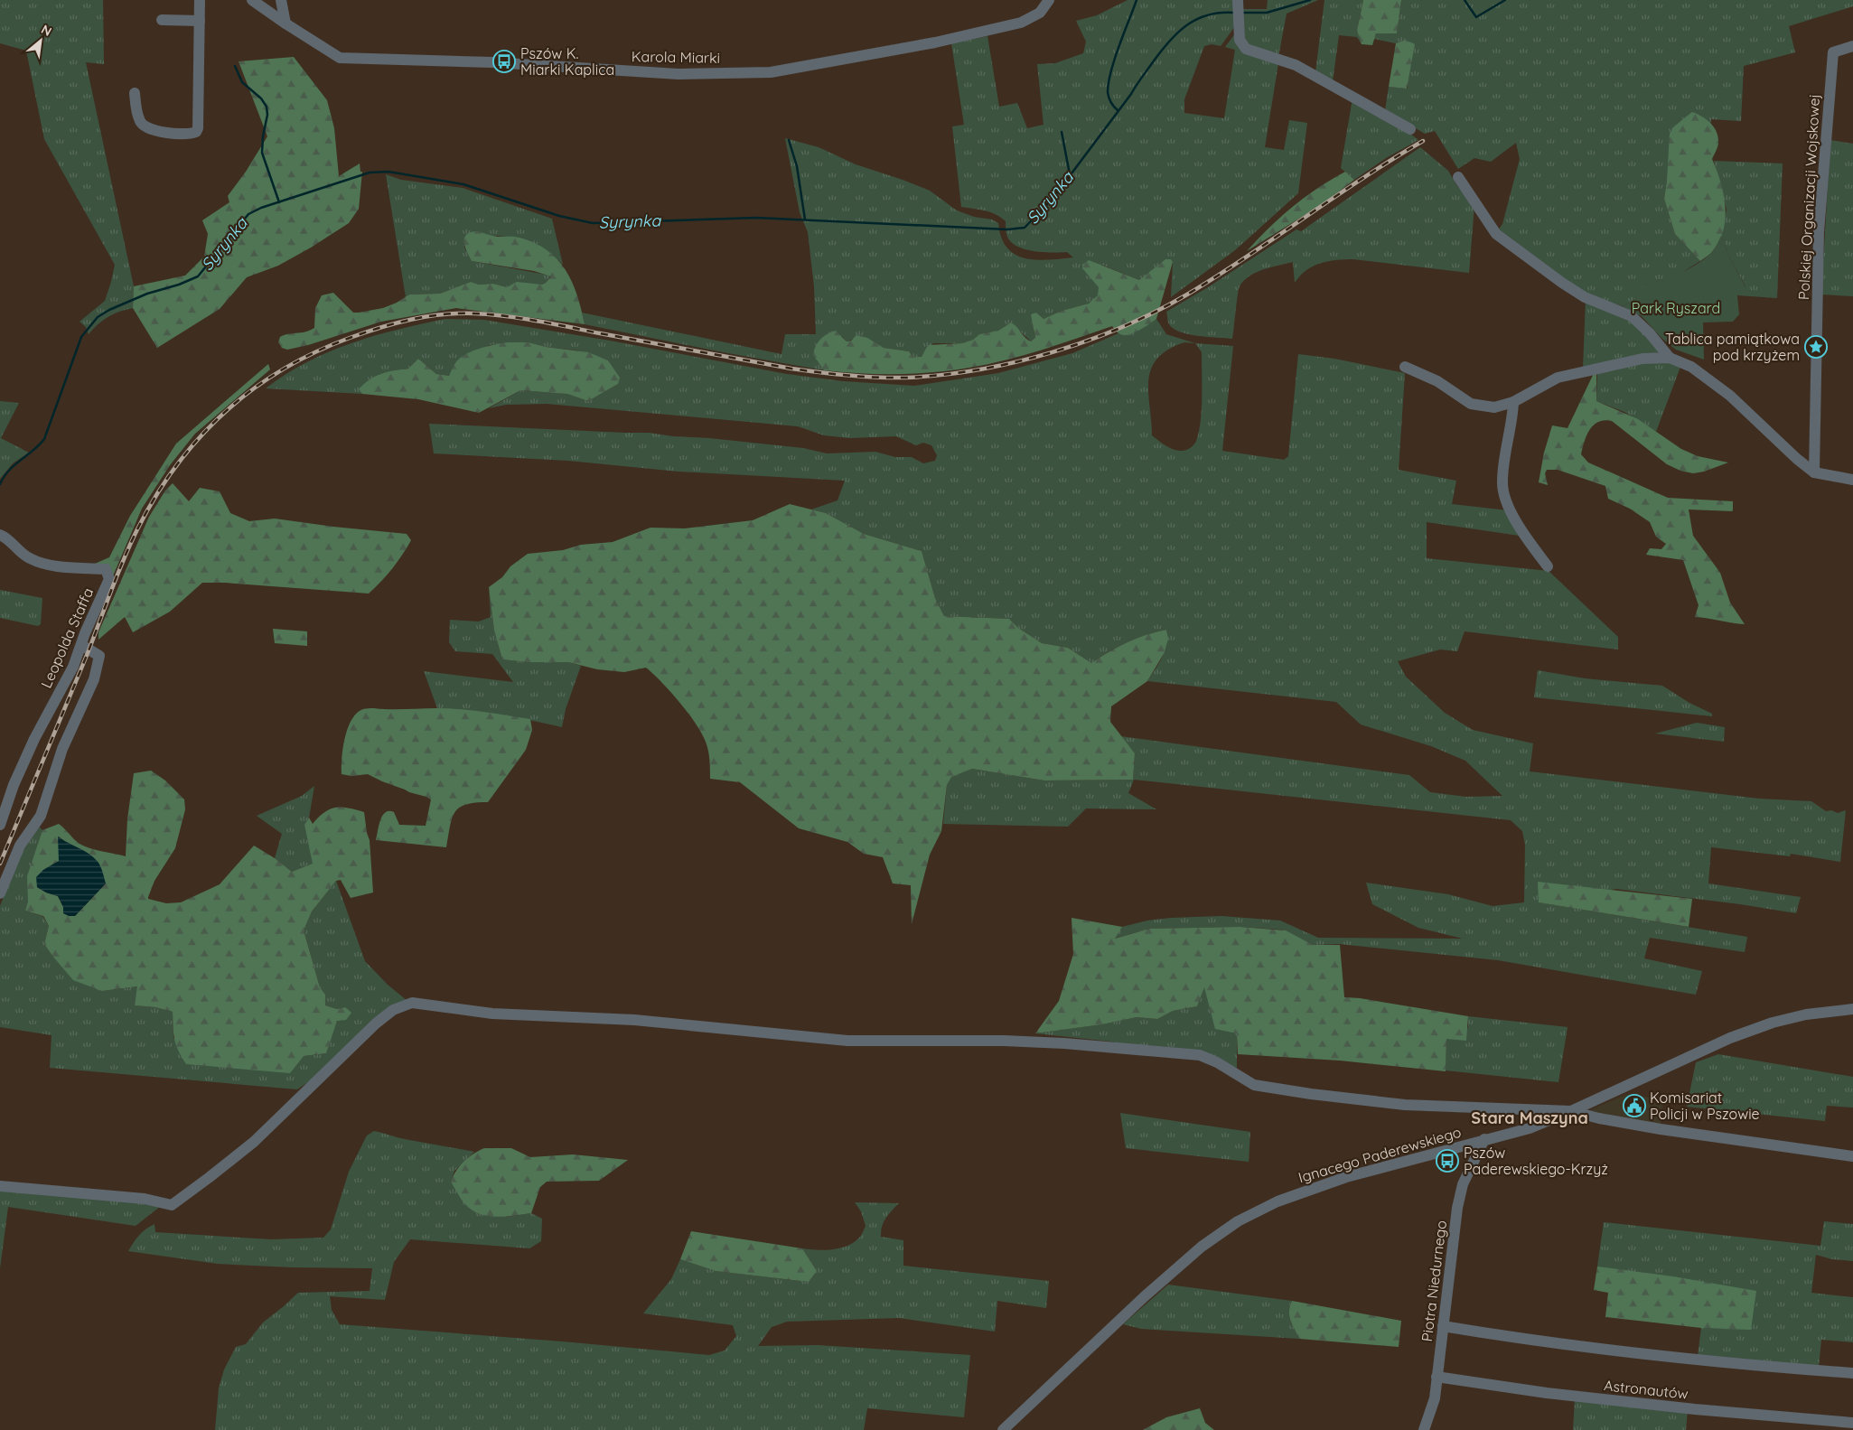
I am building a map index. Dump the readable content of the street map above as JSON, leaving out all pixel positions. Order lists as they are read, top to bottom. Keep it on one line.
{"streets":{"street":["Karola Miarki","Polskiej Organizacji Wojskowej","Leopolda Staffa","Ignacego Paderewskiego","Piotra Niedurnego","Astronautów"]},"crossings":[["Ignacego Paderewskiego","Piotra Niedurnego"],["Piotra Niedurnego","Astronautów"]],"districts":["Stara Maszyna"],"water":["Syrynka"],"parks":["Park Ryszard"],"places":{"bus stop":["Pszów K. Miarki Kaplica","Pszów Paderewskiego-Krzyż"],"place":["Tablica pamiątkowa pod krzyżem"],"public building":["Komisariat Policji w Pszowie"]},"north":"top right"}
